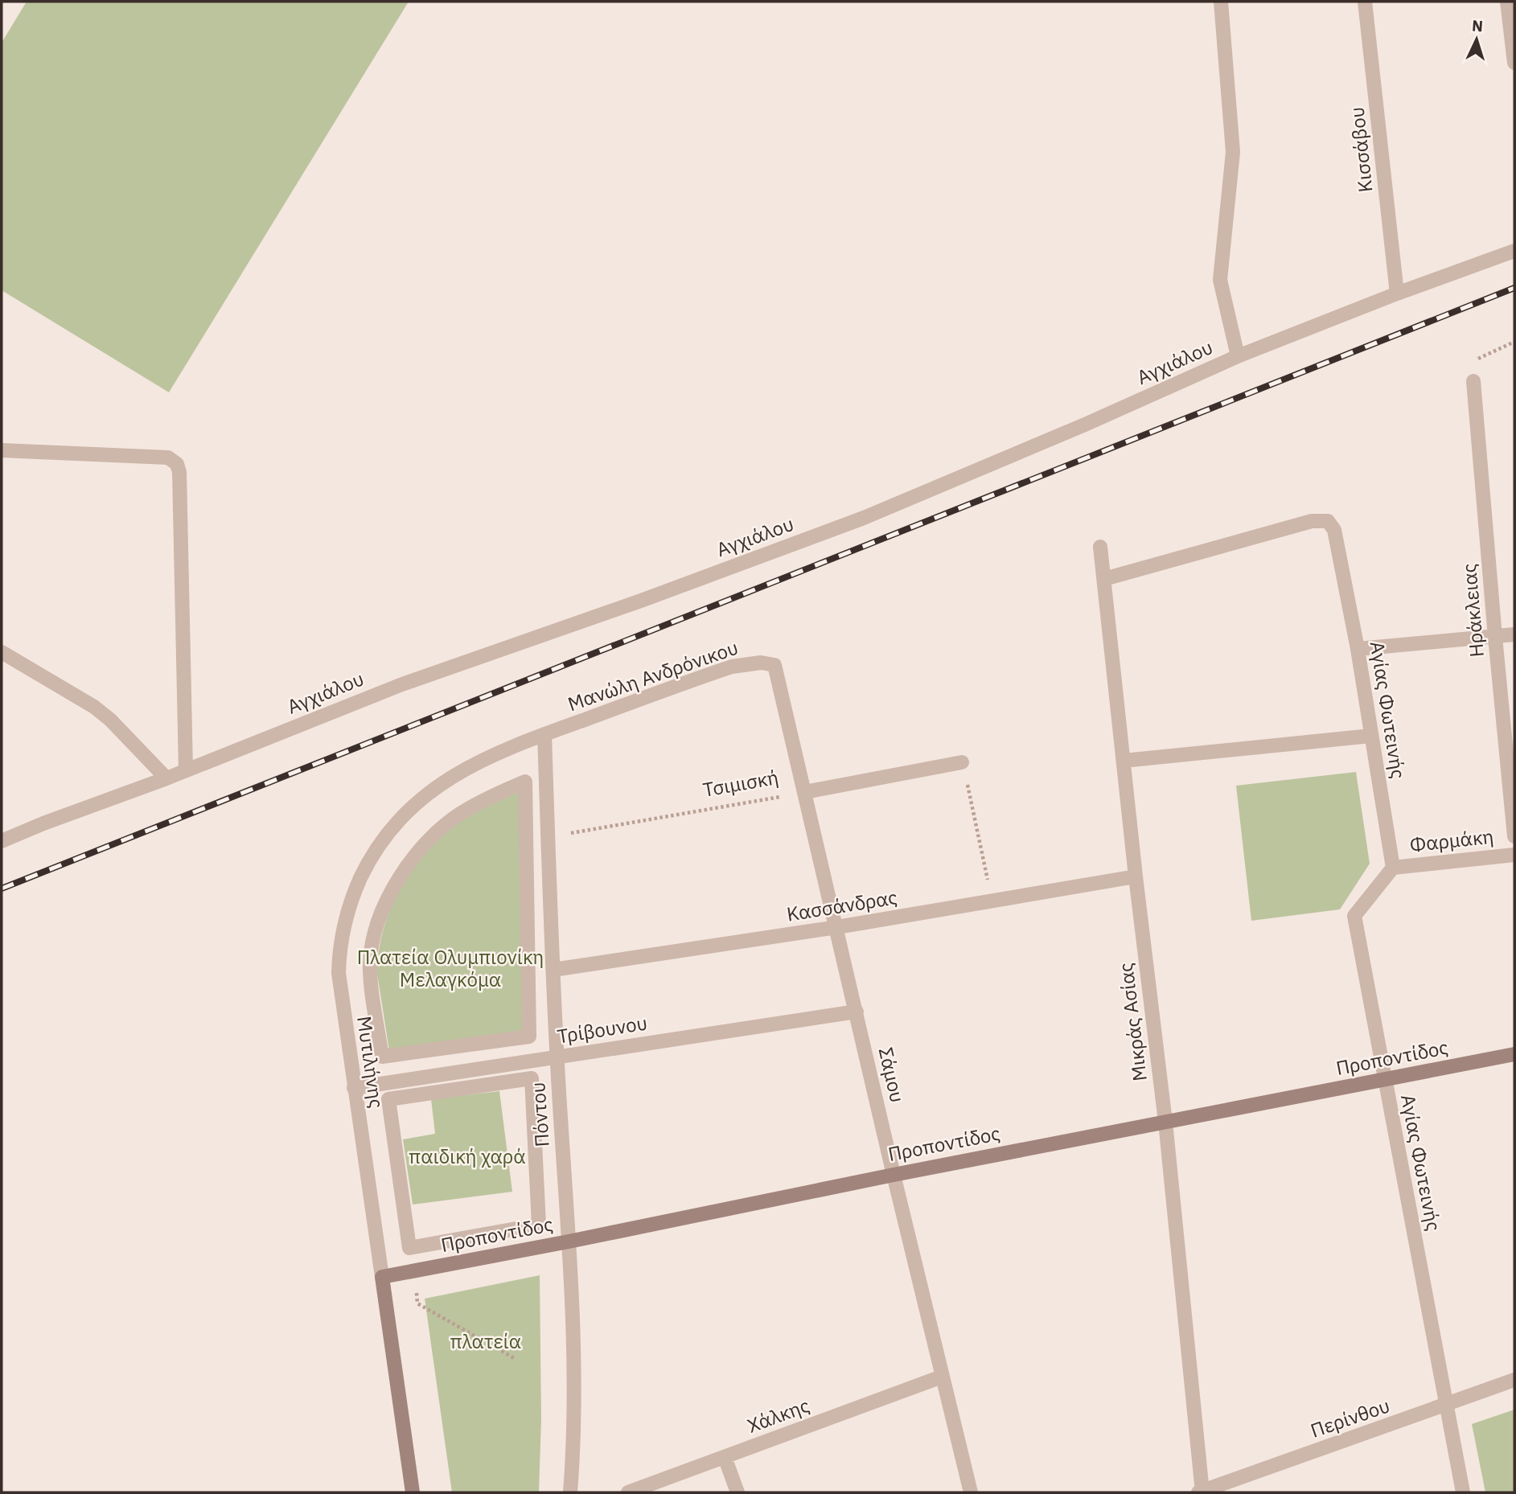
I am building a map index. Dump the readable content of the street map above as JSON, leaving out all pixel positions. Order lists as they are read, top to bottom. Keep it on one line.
{"streets":{"street":["Κισσάβου","Αγχιάλου","Ηράκλειας","Μανώλη Ανδρόνικου","Αγίας Φωτεινής","Τσιμισκή","Φαρμάκη","Κασσάνδρας","Μικράς Ασίας","Τρίβουνου","Προποντίδος","Μυτιλήνης","Σάμου","Πόντου","Χάλκης","Περίνθου"]},"crossings":[["Κισσάβου","Αγχιάλου"],["Μανώλη Ανδρόνικου","Μυτιλήνης"],["Μανώλη Ανδρόνικου","Σάμου"],["Μανώλη Ανδρόνικου","Πόντου"],["Αγίας Φωτεινής","Φαρμάκη"],["Αγίας Φωτεινής","Μικράς Ασίας"],["Αγίας Φωτεινής","Προποντίδος"],["Αγίας Φωτεινής","Περίνθου"],["Τσιμισκή","Σάμου"],["Τσιμισκή","Πόντου"],["Κασσάνδρας","Μικράς Ασίας"],["Κασσάνδρας","Σάμου"],["Κασσάνδρας","Πόντου"],["Μικράς Ασίας","Προποντίδος"],["Μικράς Ασίας","Περίνθου"],["Τρίβουνου","Μυτιλήνης"],["Τρίβουνου","Σάμου"],["Τρίβουνου","Πόντου"],["Προποντίδος","Μυτιλήνης"],["Προποντίδος","Σάμου"],["Προποντίδος","Πόντου"],["Μυτιλήνης","Πόντου"],["Σάμου","Χάλκης"]],"parks":["Πλατεία Ολυμπιονίκη Μελαγκόμα","παιδική χαρά","πλατεία"],"north":"top"}
